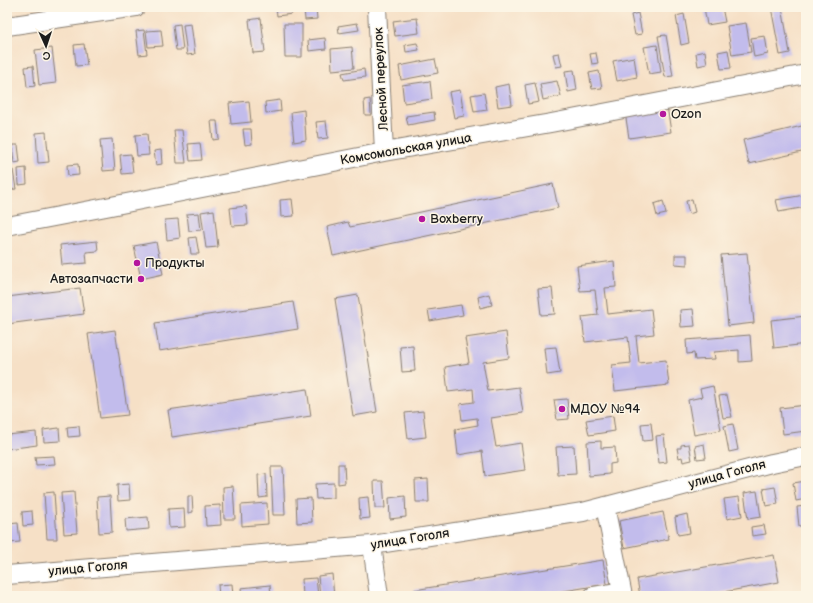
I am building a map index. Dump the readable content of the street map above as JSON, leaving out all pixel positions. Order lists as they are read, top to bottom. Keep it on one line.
{"streets":{"street":["Лесной переулок","Комсомольская улица","улица Гоголя"]},"crossings":[["Лесной переулок","Комсомольская улица"]],"places":["Ozon","Boxberry","Продукты","Автозапчасти","МДОУ №94"],"north":"bottom"}
